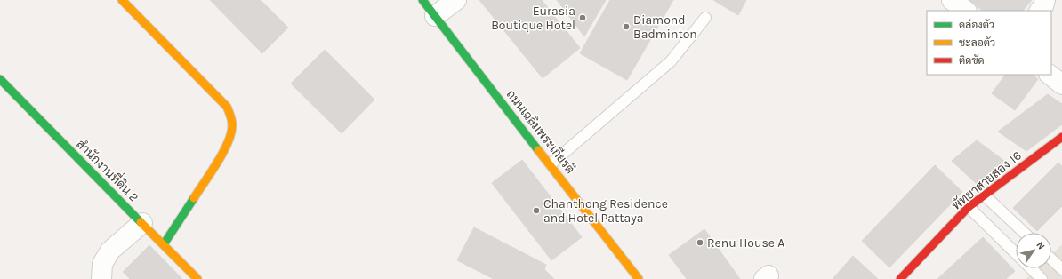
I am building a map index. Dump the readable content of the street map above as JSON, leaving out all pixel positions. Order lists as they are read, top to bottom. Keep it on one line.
{"streets":{"street":["ถนนเฉลิมพระเกียรติ","สำนักงานที่ดิน 2","พัทยาสายสอง 16"]},"places":["Eurasia Boutique Hotel","Diamond Badminton","Chanthong Residence and Hotel Pattaya","Renu House A"],"legend":["คล่องตัว","ชะลอตัว","ติดขัด"],"north":"top right"}
